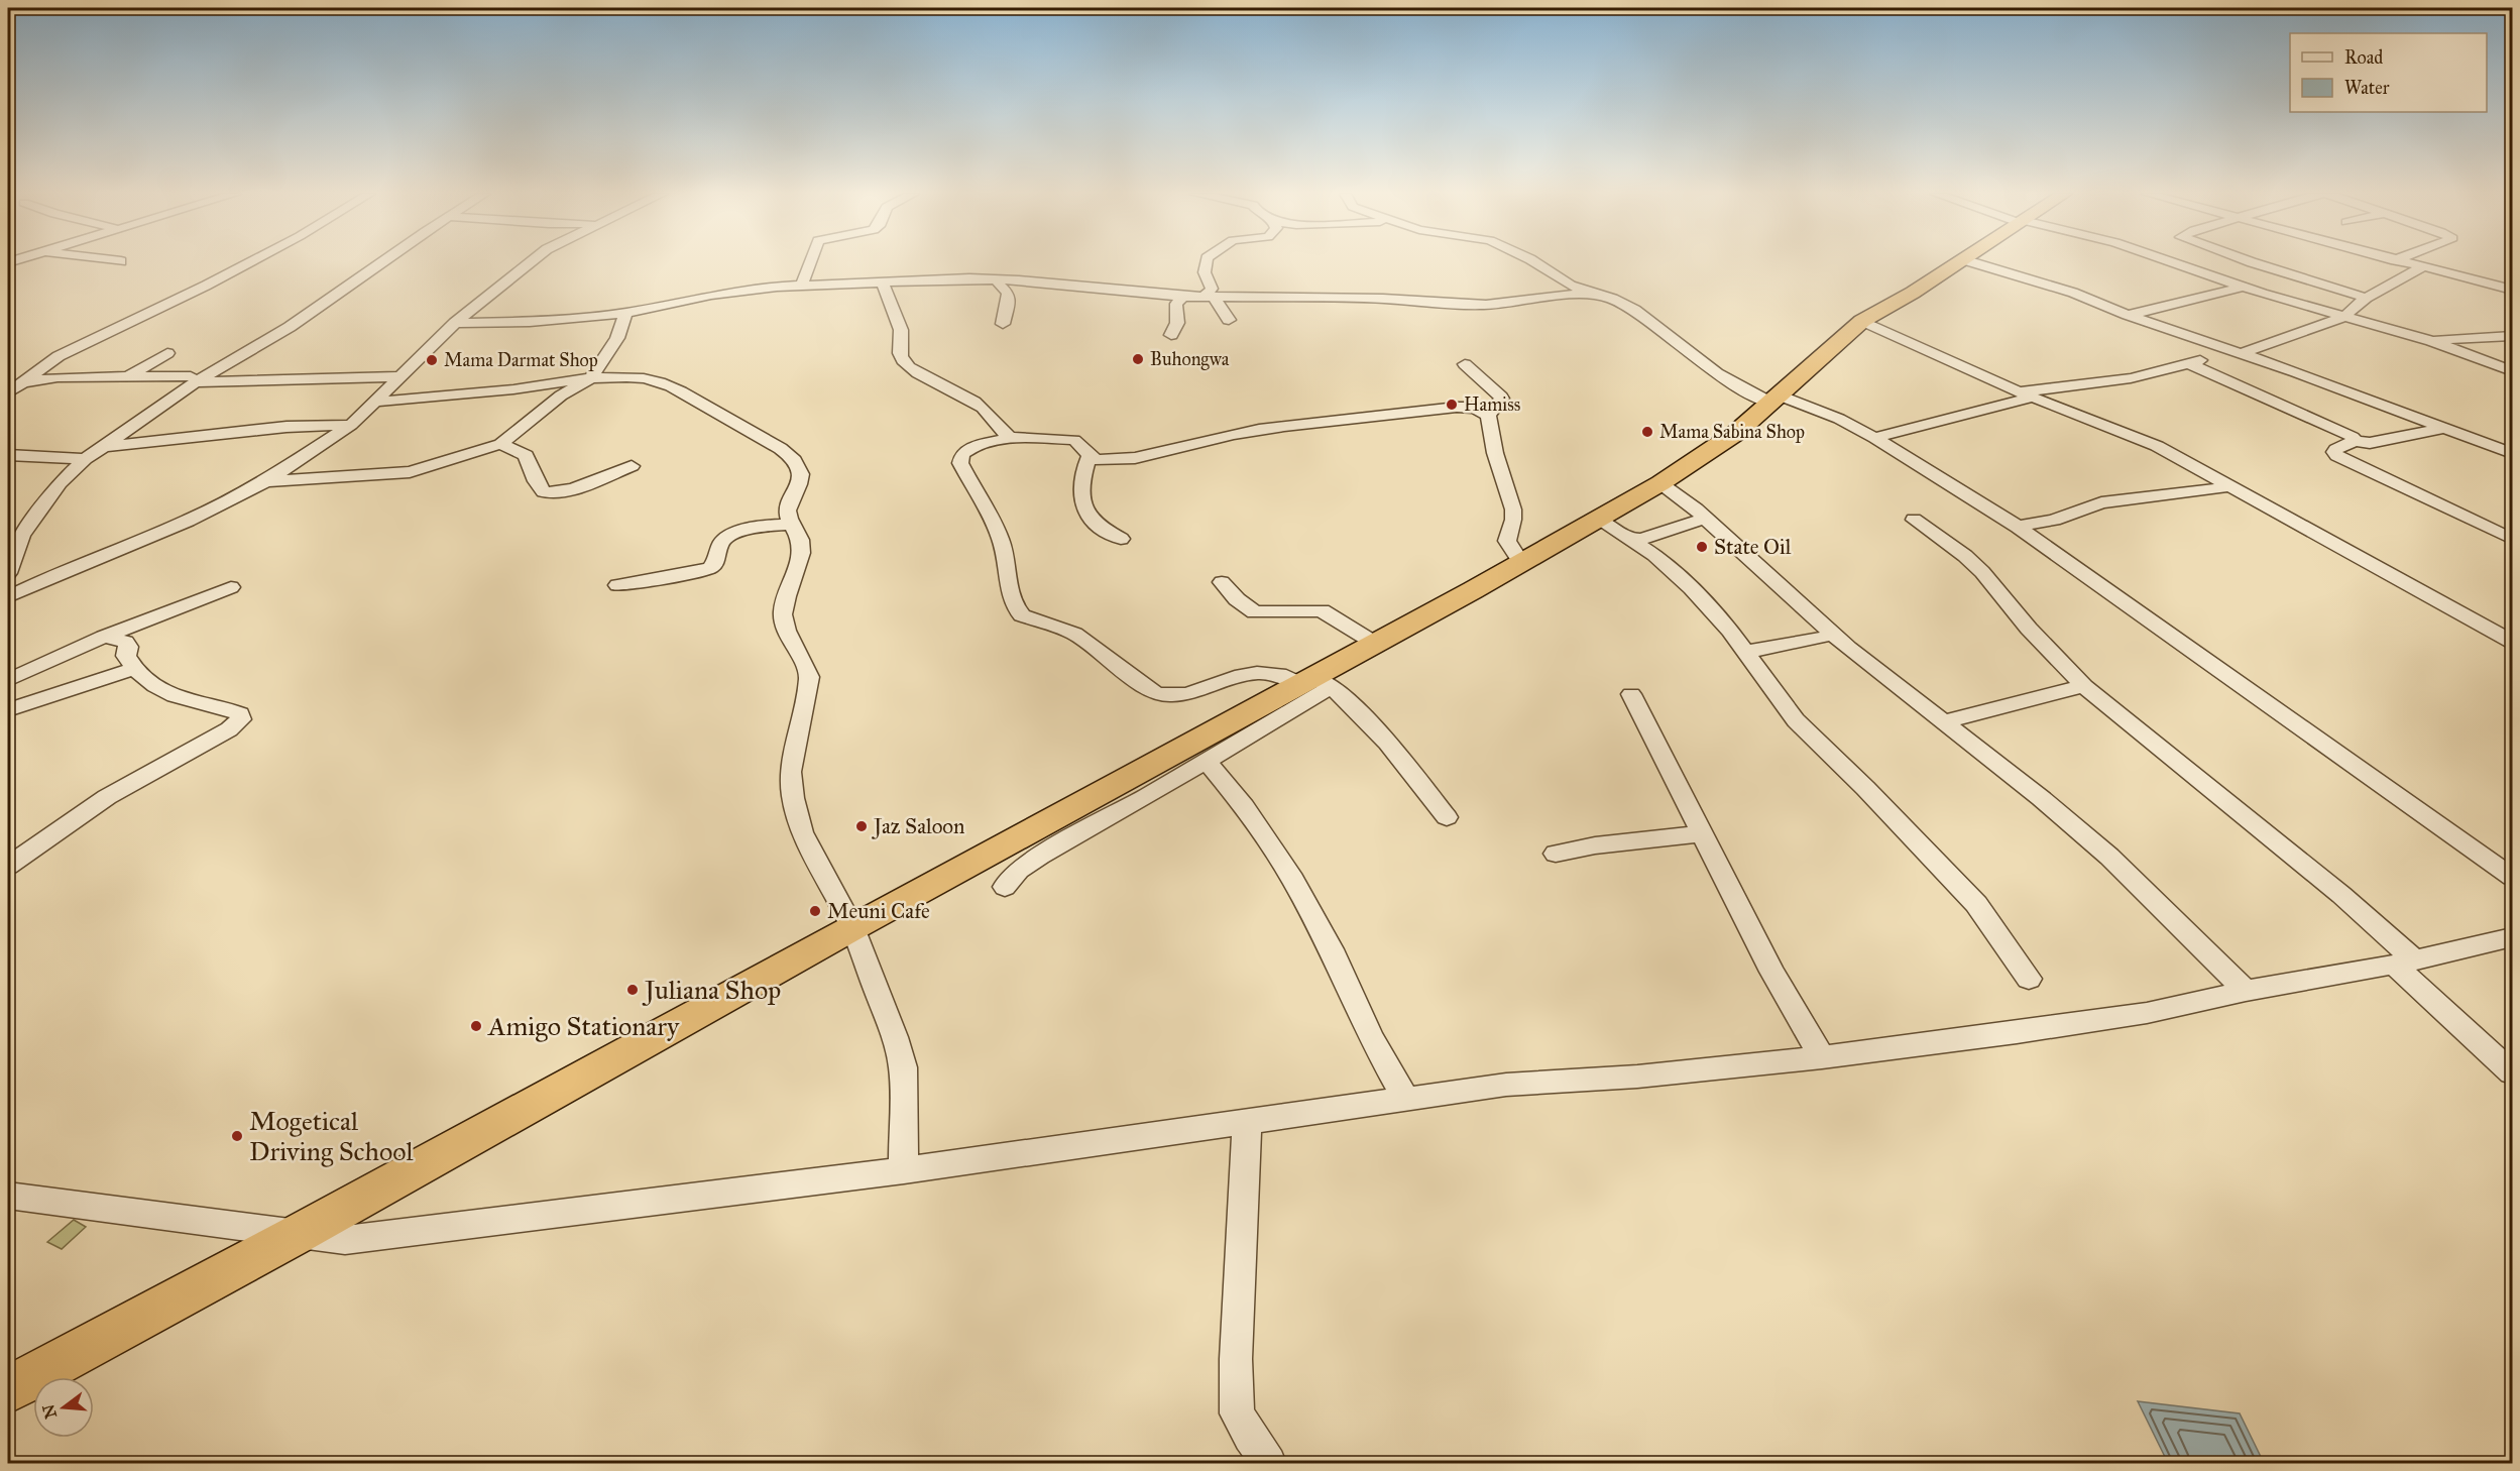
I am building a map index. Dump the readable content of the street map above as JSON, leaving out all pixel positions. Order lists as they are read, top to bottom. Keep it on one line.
{"places":["Buhongwa","Mama Darmat Shop","Hamiss","Mama Sabina Shop","State Oil","Jaz Saloon","Meuni Cafe","Juliana Shop","Amigo Stationary","Mogetical Driving School"],"legend":["Road","Water"],"north":"left"}
